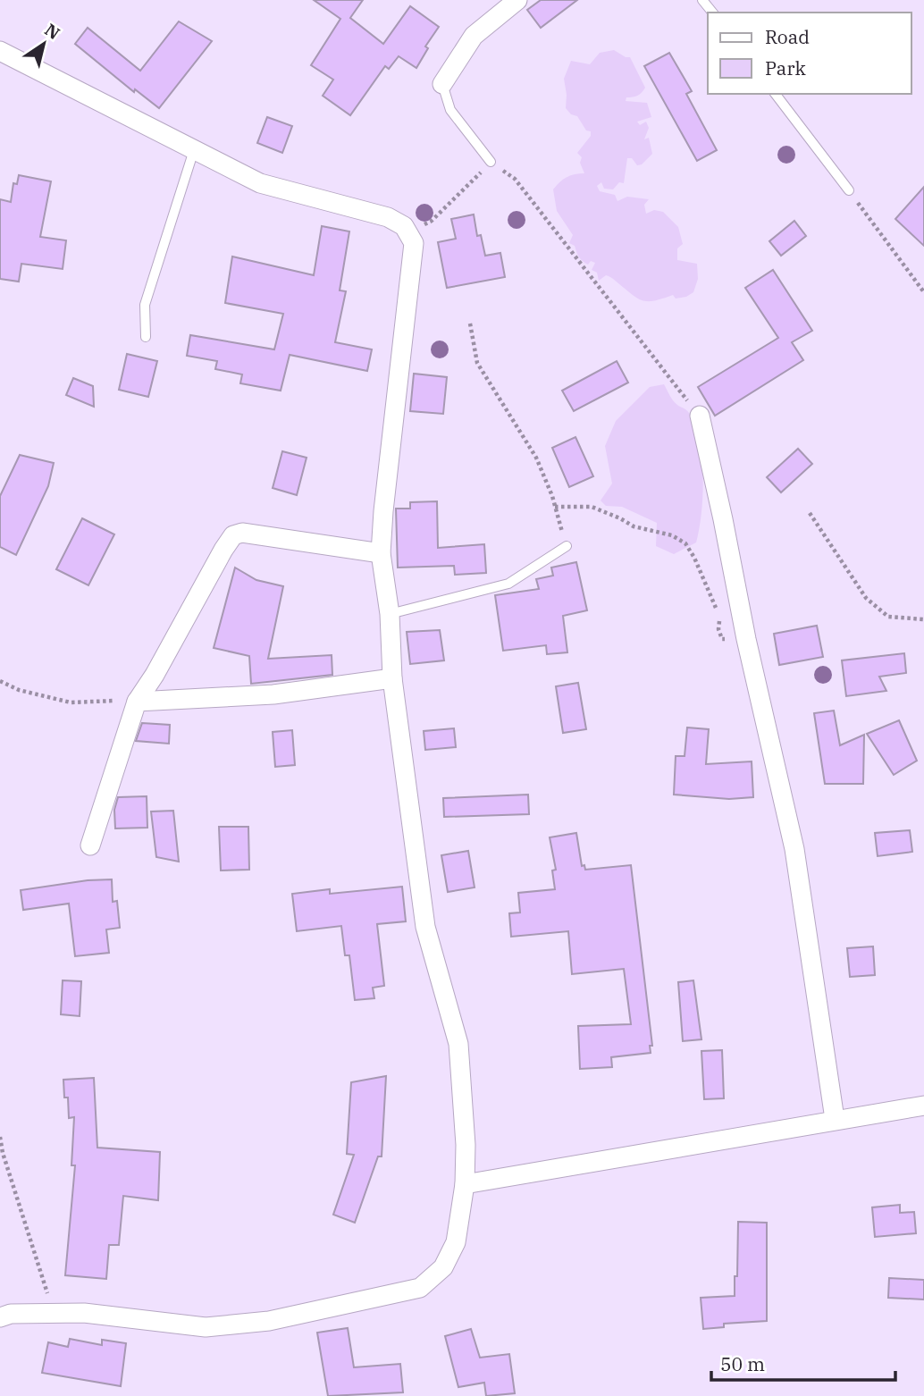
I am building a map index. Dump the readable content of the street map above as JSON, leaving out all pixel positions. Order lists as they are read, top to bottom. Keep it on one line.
{"legend":["Road","Park"],"scale_bar":"50 m","north":"top right"}
